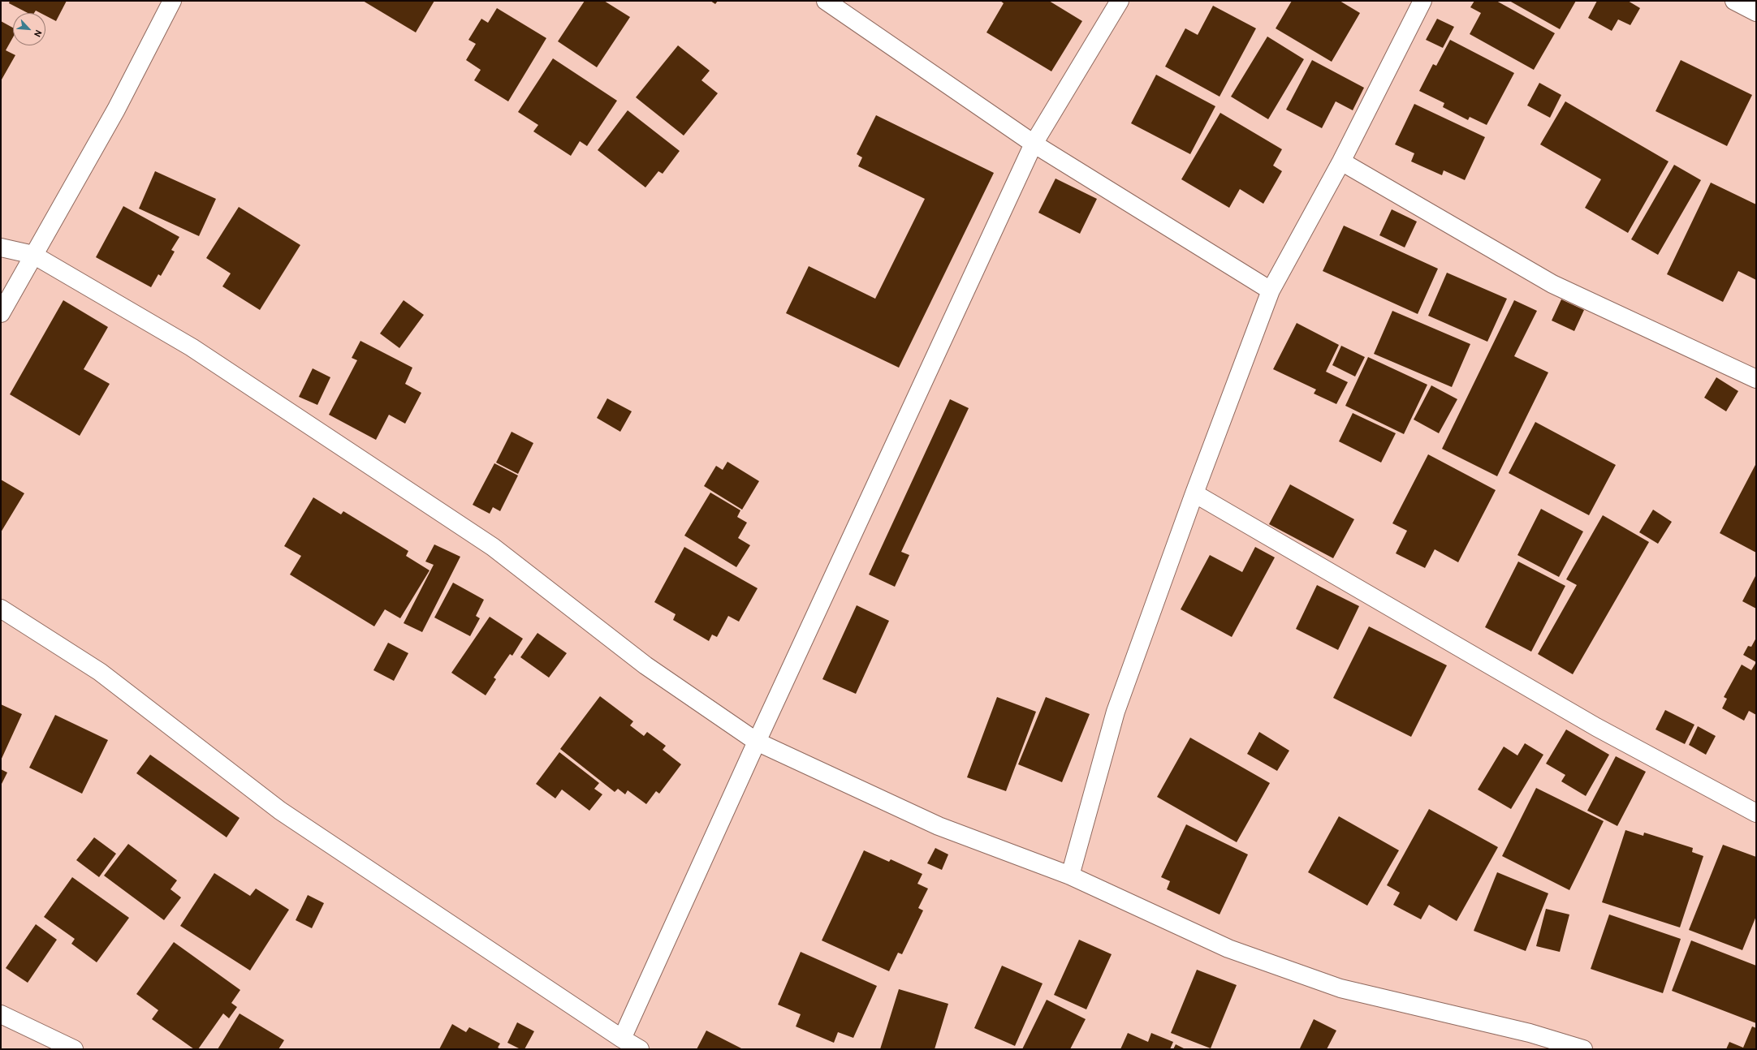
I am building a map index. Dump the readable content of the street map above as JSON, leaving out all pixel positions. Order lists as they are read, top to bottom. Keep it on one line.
{"north":"bottom right"}
